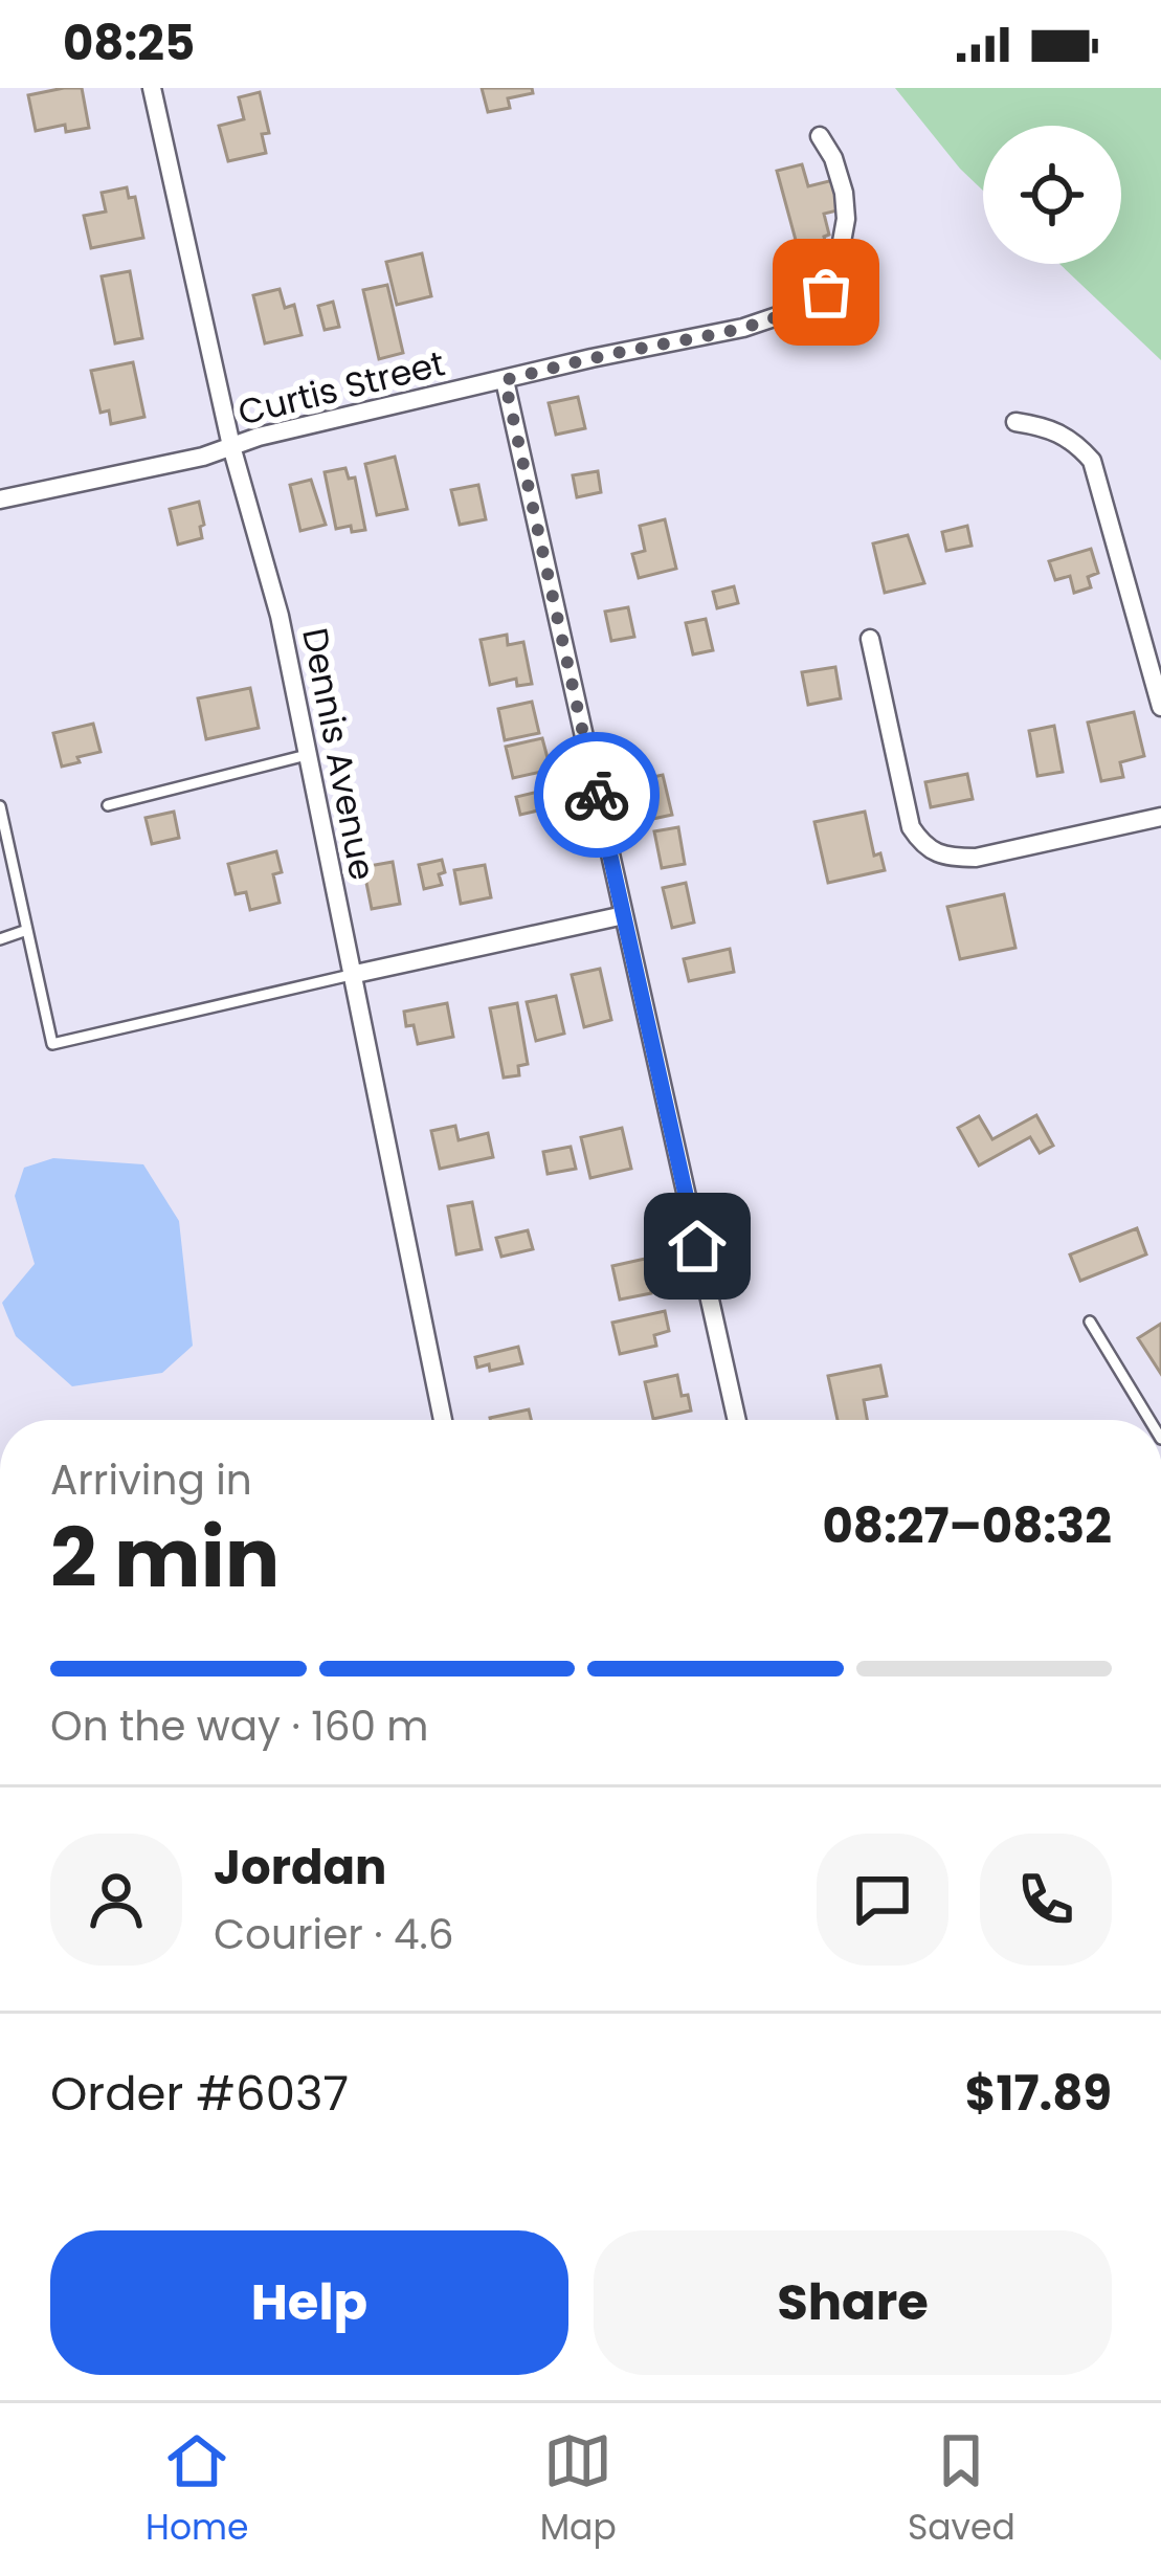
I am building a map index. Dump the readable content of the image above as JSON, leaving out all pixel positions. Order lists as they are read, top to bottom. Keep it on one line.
{"streets":{"street":["Curtis Street","Dennis Avenue"]},"crossings":[["Curtis Street","Dennis Avenue"]],"page":{"status":"08:25","heading":["2 min","Arriving in","08:27–08:32"],"panel":["Jordan","Courier · 4.6","Order #6037","$17.89"],"bar":"On the way · 160 m","buttons":["Help","Share"],"tabs":["Home","Map","Saved"]}}
